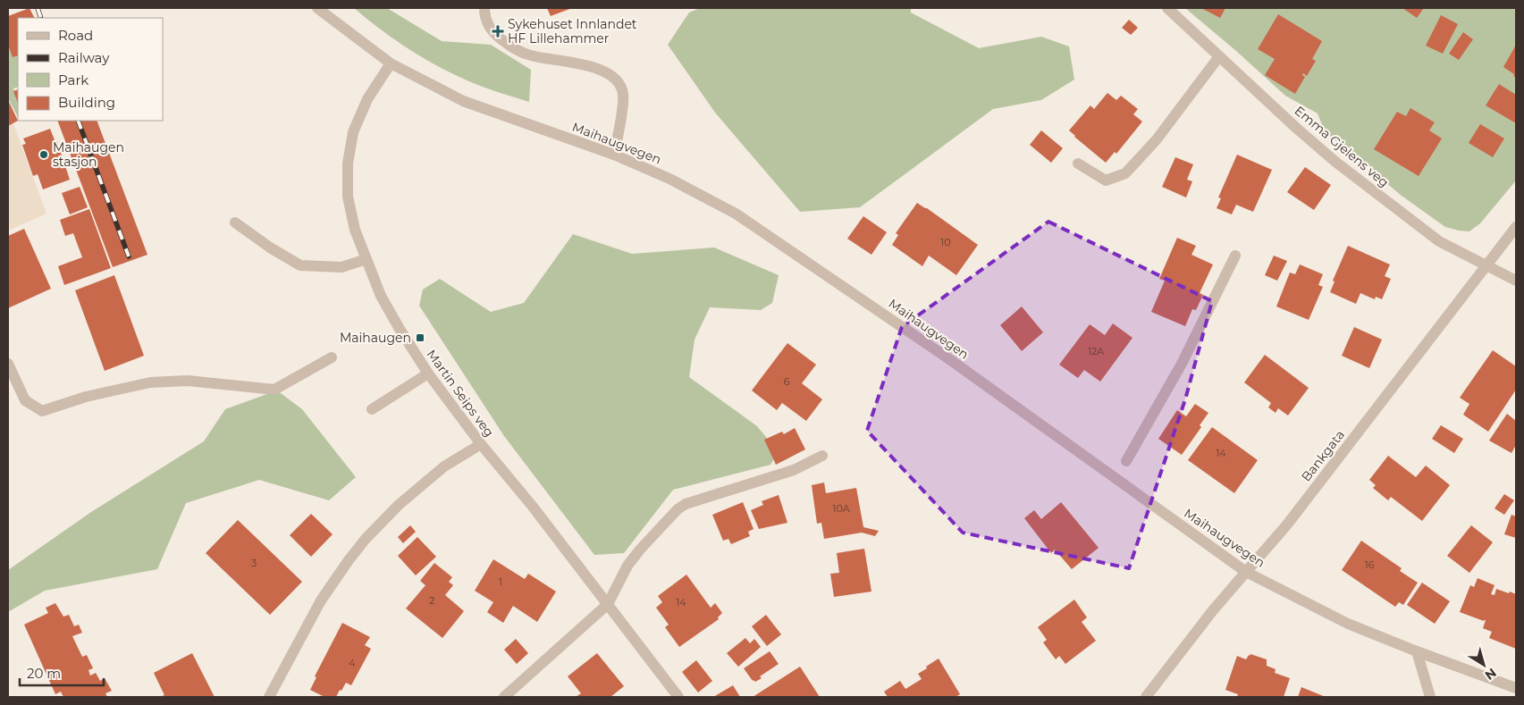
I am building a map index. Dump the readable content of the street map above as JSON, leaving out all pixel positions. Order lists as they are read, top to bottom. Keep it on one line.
{"streets":{"street":["Maihaugvegen","Emma Gjelens veg","Martin Seips veg","Bankgata"]},"crossings":[["Maihaugvegen","Martin Seips veg"],["Maihaugvegen","Bankgata"],["Emma Gjelens veg","Bankgata"]],"places":{"health":["Sykehuset Innlandet HF Lillehammer"],"other":["Maihaugen stasjon"],"transit":["Maihaugen"]},"house_numbers":["10","12A","6","14","10A","3","16","1","2","14","4"],"legend":["Road","Railway","Park","Building"],"scale_bar":"20 m","north":"bottom right"}
